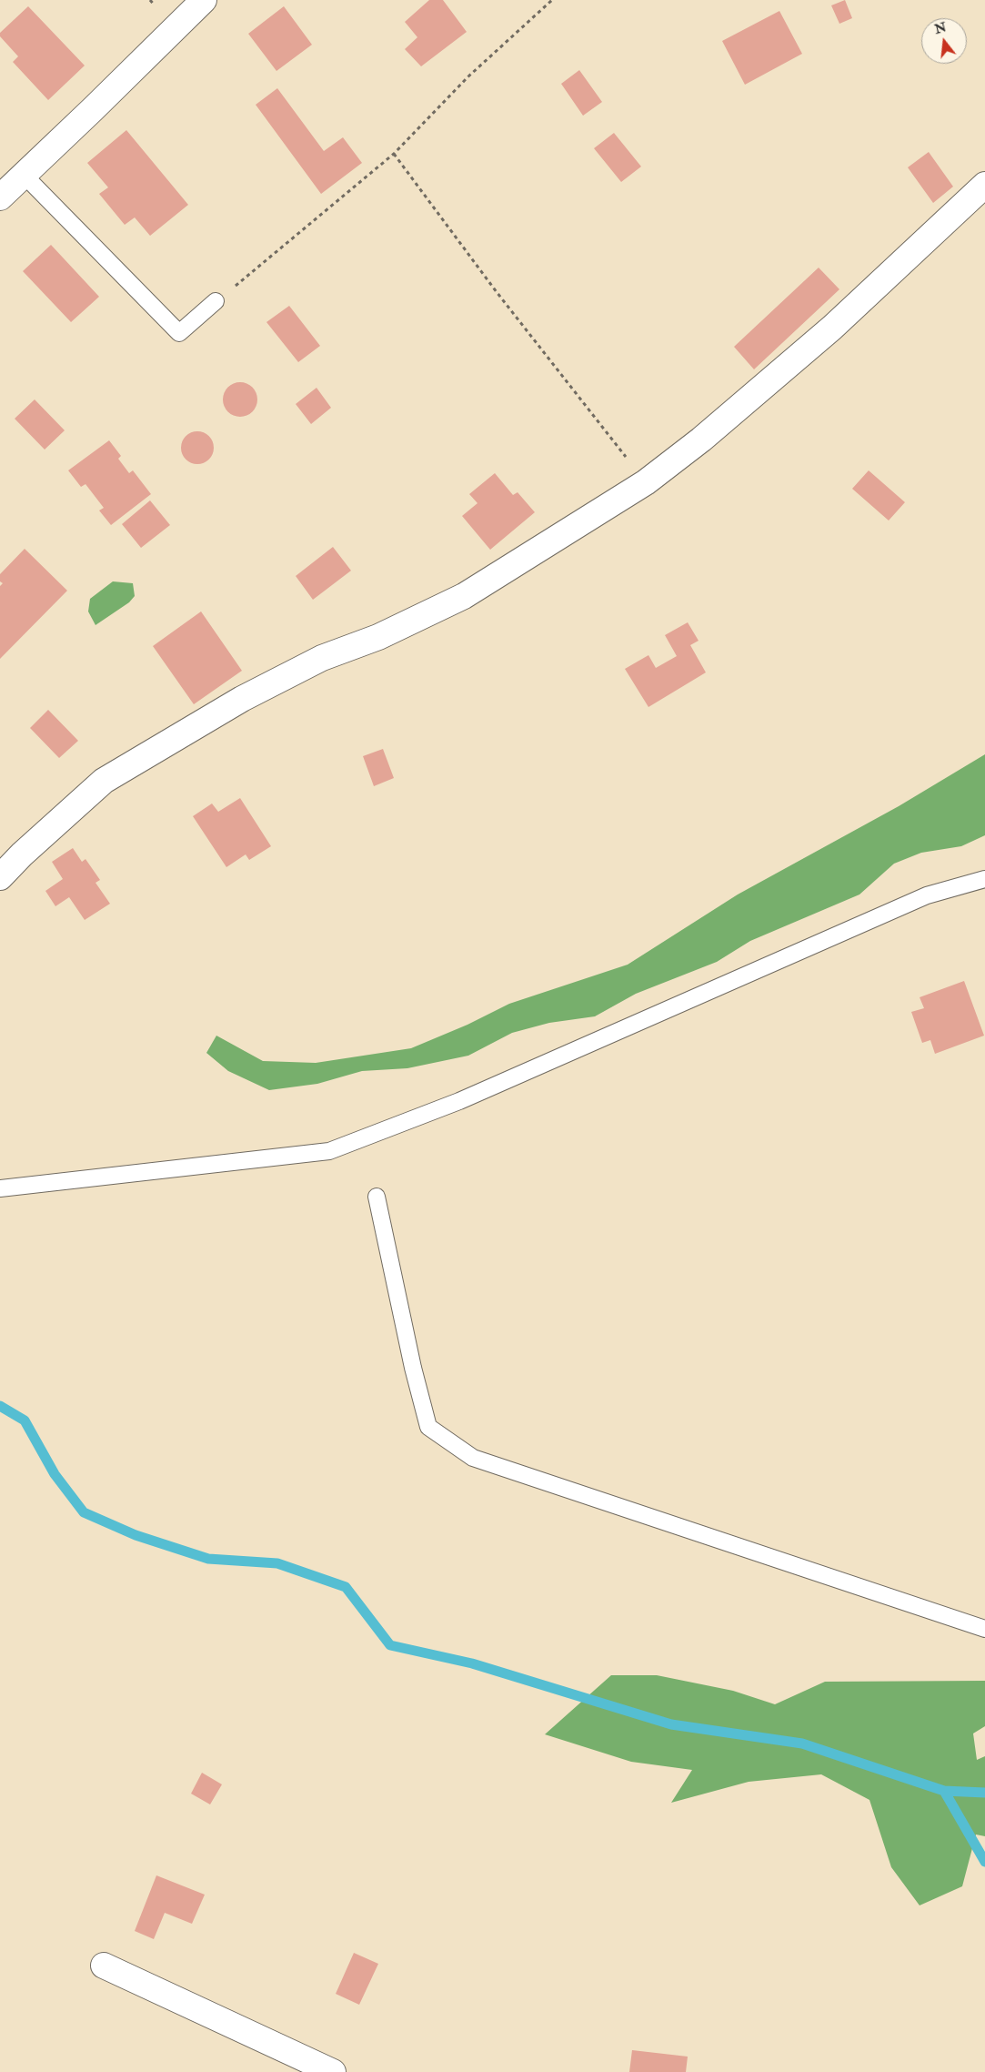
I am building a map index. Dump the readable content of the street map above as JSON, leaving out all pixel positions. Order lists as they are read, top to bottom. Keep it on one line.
{"north":"top"}
